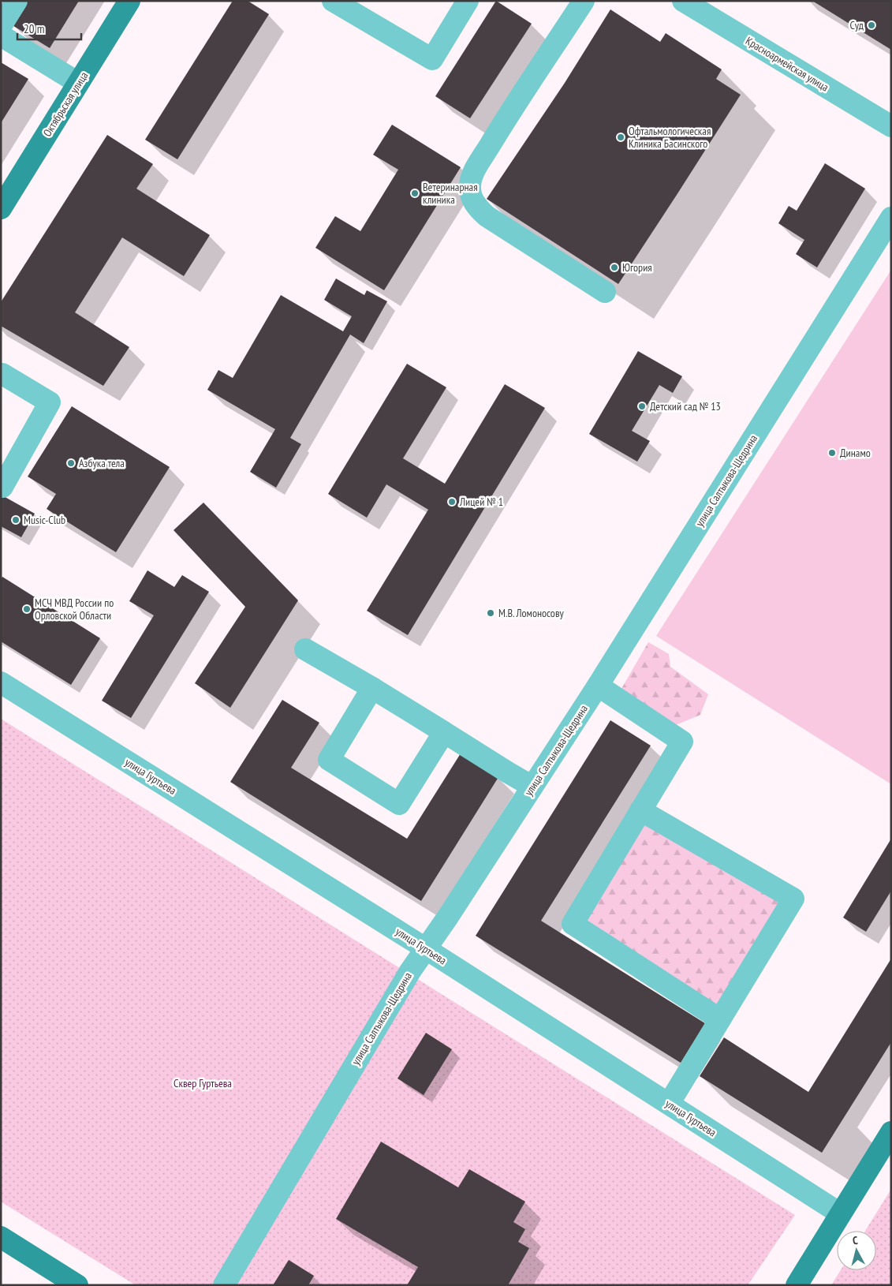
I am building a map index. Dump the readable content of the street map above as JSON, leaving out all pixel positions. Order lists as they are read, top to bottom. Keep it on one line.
{"streets":{"main road":["Октябрьская улица"],"street":["Красноармейская улица","улица Салтыкова-Щедрина","улица Гуртьева"]},"crossings":[["улица Салтыкова-Щедрина","улица Гуртьева"]],"parks":["Сквер Гуртьева"],"places":["Суд","Офтальмологическая Клиника Басинского","Ветеринарная клиника","Югория","Детский сад № 13","Динамо","Азбука тела","Лицей № 1","Music-Club","МСЧ МВД России по Орловской Области","М.В. Ломоносову"],"scale_bar":"20 m","north":"top"}
